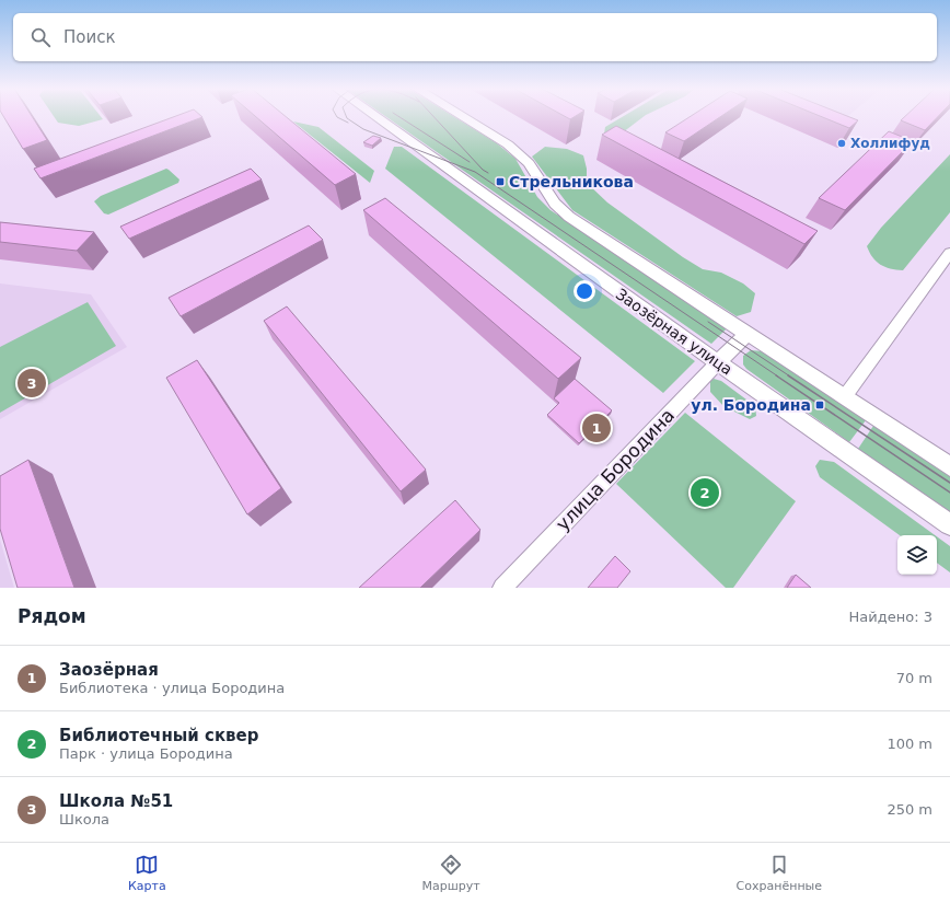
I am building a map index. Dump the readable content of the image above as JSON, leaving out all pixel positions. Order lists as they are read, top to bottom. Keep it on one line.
{"streets":{"main road":["Заозёрная улица","улица Бородина"]},"crossings":[["Заозёрная улица","улица Бородина"]],"places":{"other":["Холлифуд"],"transit":["Стрельникова","ул. Бородина"]},"page":{"search":"Поиск","pins":["3","1","2"],"heading":["Рядом","Найдено: 3"],"list":[{"mark":"1","name":"Заозёрная","note":"Библиотека · улица Бородина","value":"70 m"},{"mark":"2","name":"Библиотечный сквер","note":"Парк · улица Бородина","value":"100 m"},{"mark":"3","name":"Школа №51","note":"Школа","value":"250 m"}],"nav":["Карта","Маршрут","Сохранённые"]}}
